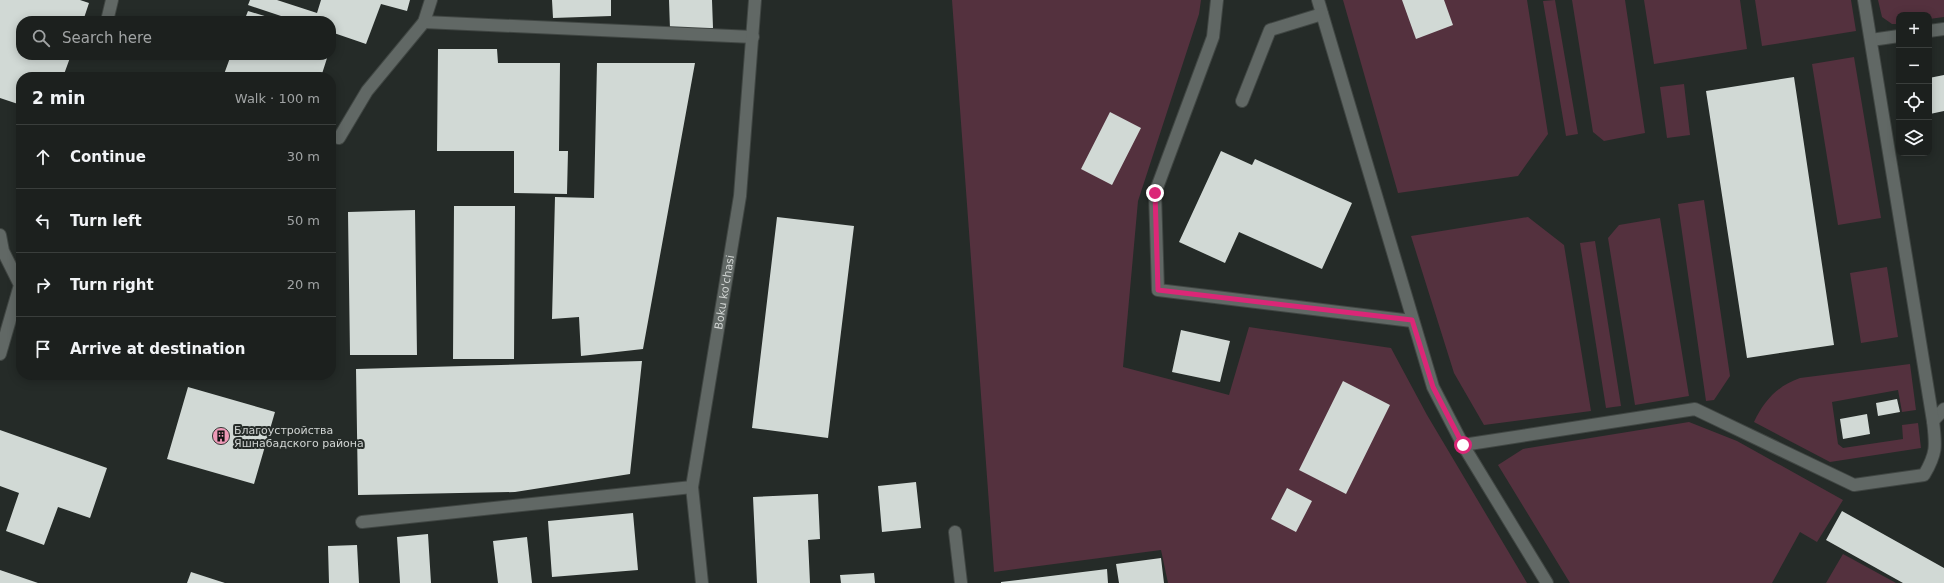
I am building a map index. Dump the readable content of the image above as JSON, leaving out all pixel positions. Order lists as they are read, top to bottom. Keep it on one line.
{"streets":{"street":["Boku ko'chasi"]},"places":{"building":["Благоустройства Яшнабадского района"]},"page":{"map_buttons":["+","−"],"search":"Search here","heading":["2 min","Walk · 100 m"],"list":[["Continue","30 m"],["Turn left","50 m"],["Turn right","20 m"],"Arrive at destination"]}}
